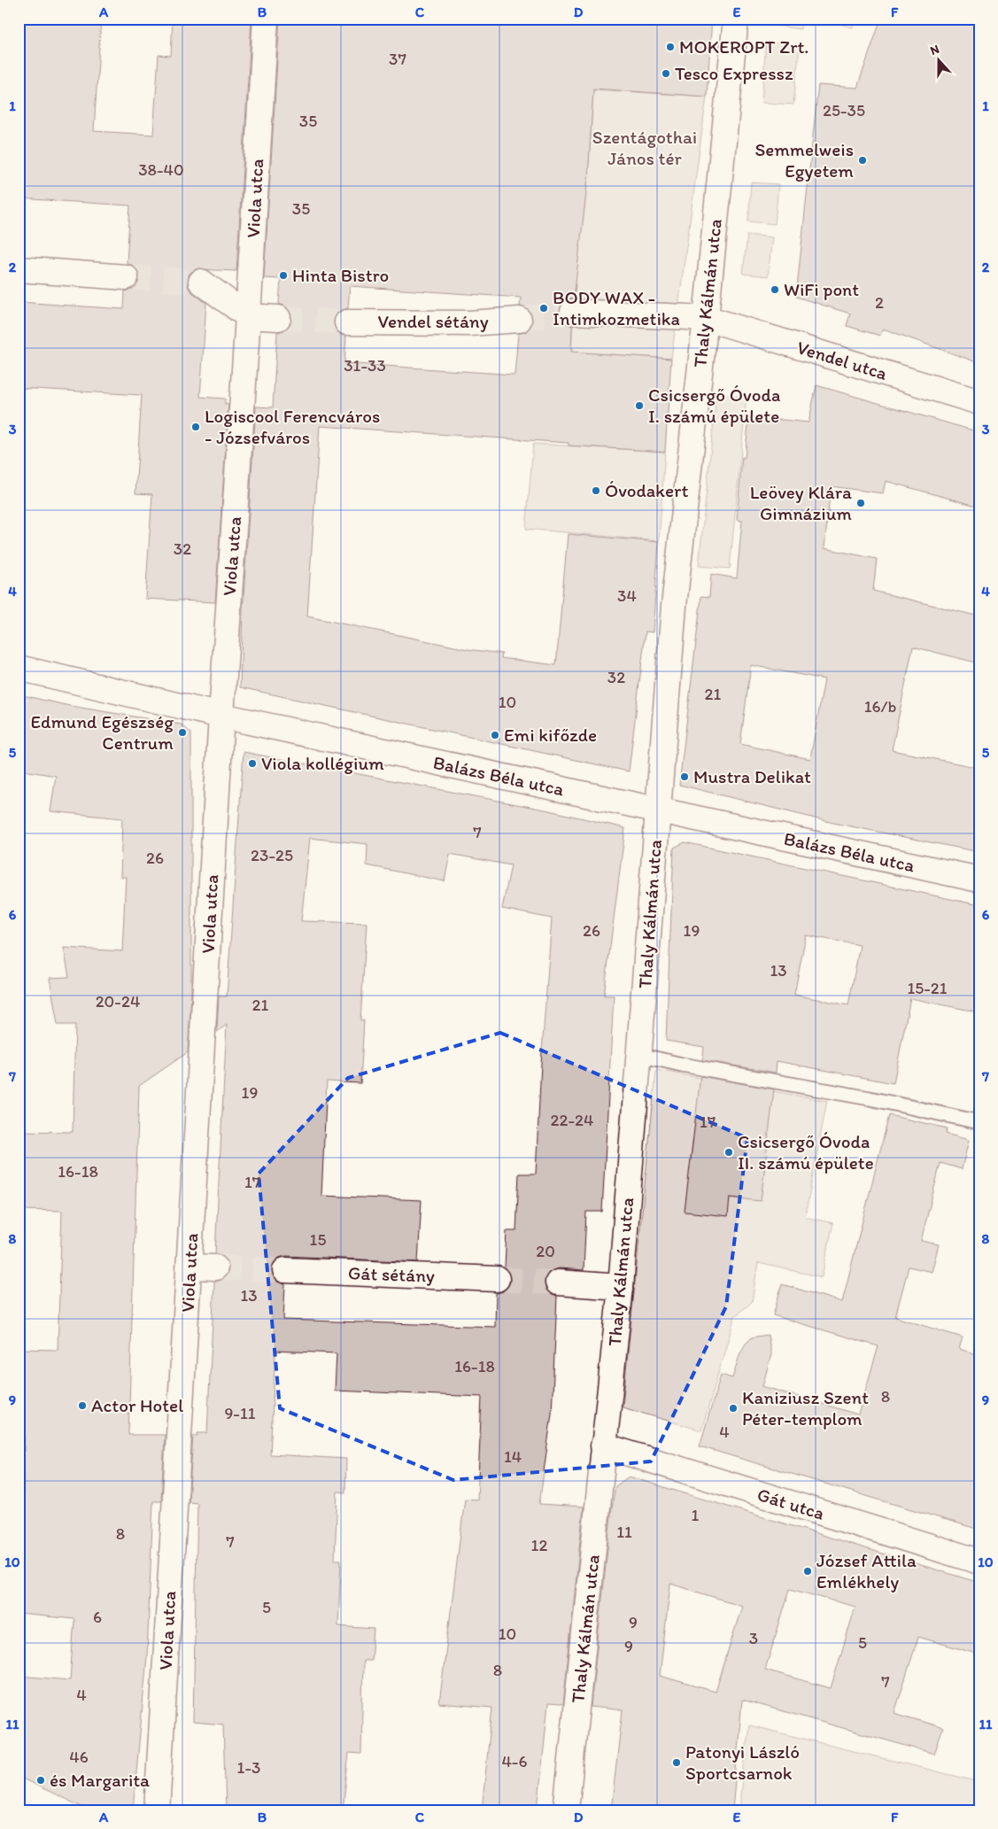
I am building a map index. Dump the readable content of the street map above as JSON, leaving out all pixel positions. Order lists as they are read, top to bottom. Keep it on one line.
{"streets":{"street":["Viola utca","Thaly Kálmán utca","Vendel sétány","Vendel utca","Balázs Béla utca","Gát sétány","Gát utca"]},"crossings":[["Viola utca","Balázs Béla utca"],["Thaly Kálmán utca","Vendel utca"],["Thaly Kálmán utca","Balázs Béla utca"],["Thaly Kálmán utca","Gát utca"]],"parks":["Szentágothai János tér"],"places":["MOKEROPT Zrt.","Tesco Expressz","Semmelweis Egyetem","Hinta Bistro","WiFi pont","BODY WAX - Intimkozmetika","Csicsergő Óvoda I. számú épülete","Logiscool Ferencváros - Józsefváros","Óvodakert","Leövey Klára Gimnázium","Edmund Egészség Centrum","Emi kifőzde","Viola kollégium","Mustra Delikat","Csicsergő Óvoda II. számú épülete","Actor Hotel","Kaniziusz Szent Péter-templom","József Attila Emlékhely","Patonyi László Sportcsarnok","és Margarita"],"house_numbers":["37","25-35","35","38-40","35","2","31-33","32","34","32","21","10","16/b","7","23-25","26","26","19","13","15-21","20-24","21","19","22-24","17","16-18","17","15","20","13","16-18","8","9-11","4","14","1","11","8","7","12","5","6","9","10","3","5","9","8","7","4","46","4-6","1-3"],"north":"top","grid":{"columns":["A","B","C","D","E","F"],"rows":["1","2","3","4","5","6","7","8","9","10","11"]}}
